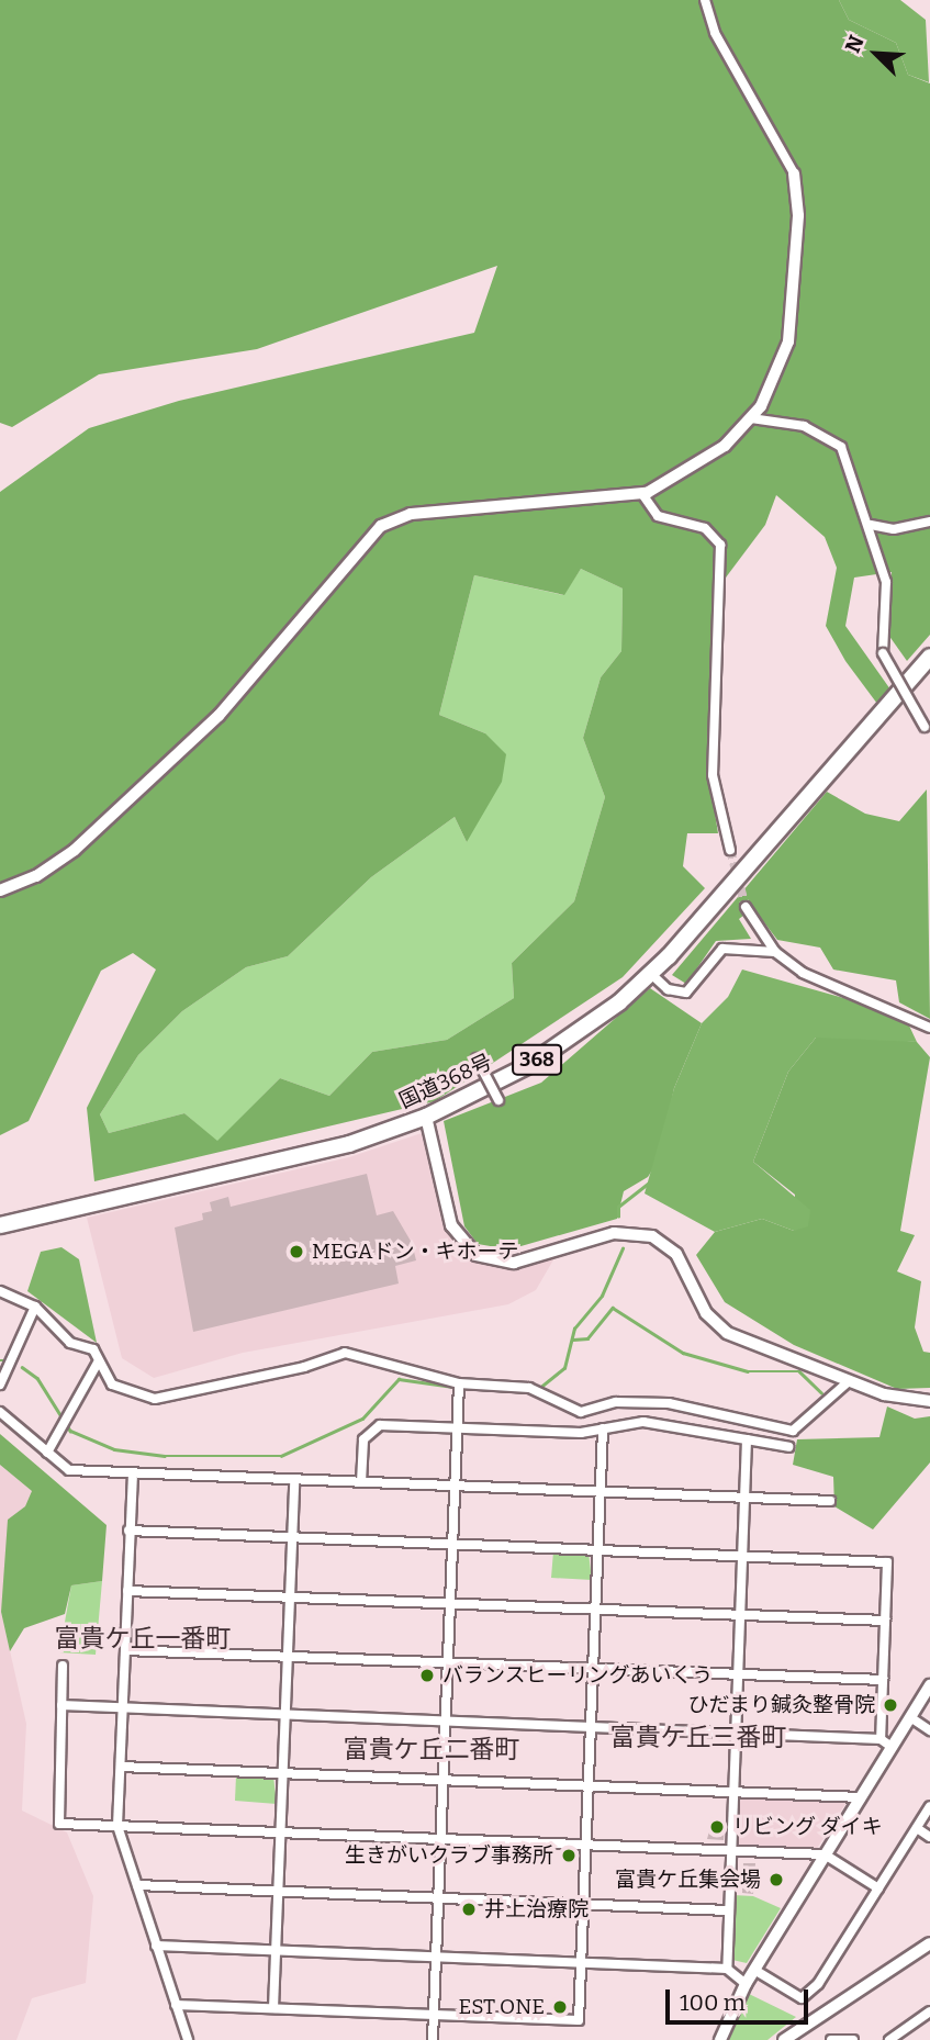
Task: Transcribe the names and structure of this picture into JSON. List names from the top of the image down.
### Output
{
  "streets": {
    "highway": ["368", "国道368号"]
  },
  "districts": ["富貴ケ丘一番町", "富貴ケ丘三番町", "富貴ケ丘二番町"],
  "places": [
    "MEGAドン・キホーテ",
    "バランスヒーリングあいくう",
    "ひだまり鍼灸整骨院",
    "リビング ダイキ",
    "生きがいクラブ事務所",
    "富貴ケ丘集会場",
    "井上治療院",
    "EST ONE"
  ],
  "scale_bar": "100 m",
  "north": "top left"
}
